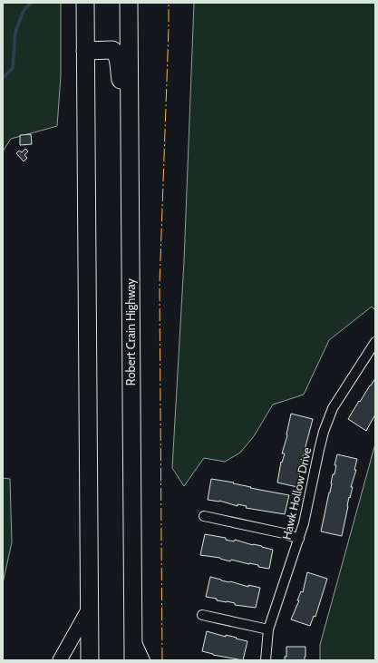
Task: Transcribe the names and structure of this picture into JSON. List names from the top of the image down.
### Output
{
  "streets": {
    "highway": ["Robert Crain Highway"],
    "street": ["Hawk Hollow Drive"]
  }
}
